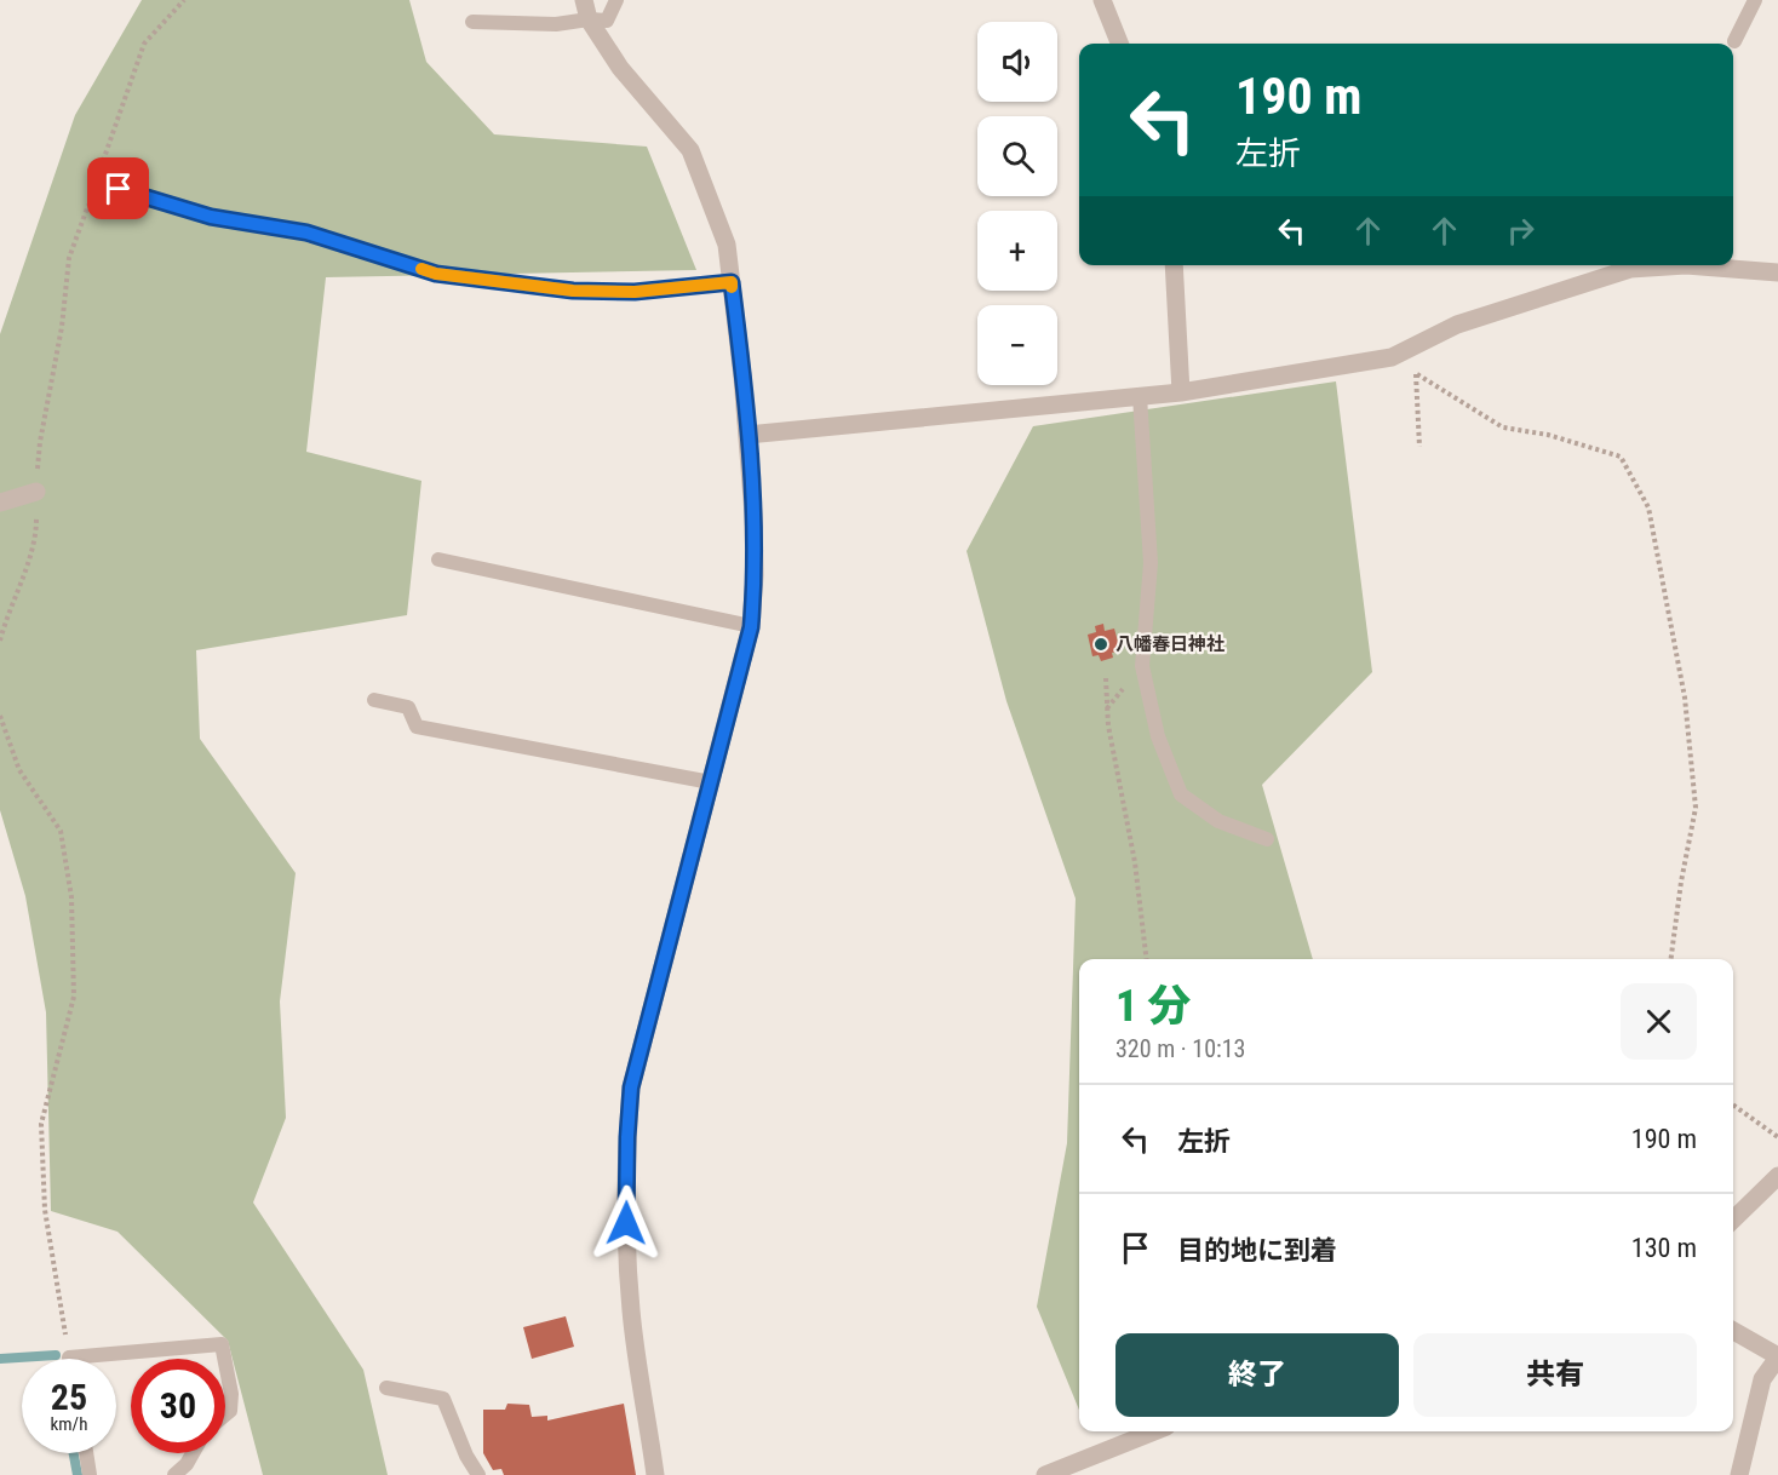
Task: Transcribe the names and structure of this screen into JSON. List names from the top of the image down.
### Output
{
  "places": ["八幡春日神社"],
  "page": {
    "map_buttons": ["+", "−"],
    "turn": ["190 m", "左折"],
    "heading": ["1 分", "320 m · 10:13"],
    "list": [
      {
        "name": "左折",
        "value": "190 m"
      },
      {
        "name": "目的地に到着",
        "value": "130 m"
      }
    ],
    "buttons": ["終了", "共有"],
    "speed": "25 km/h",
    "limit": "30"
  }
}
